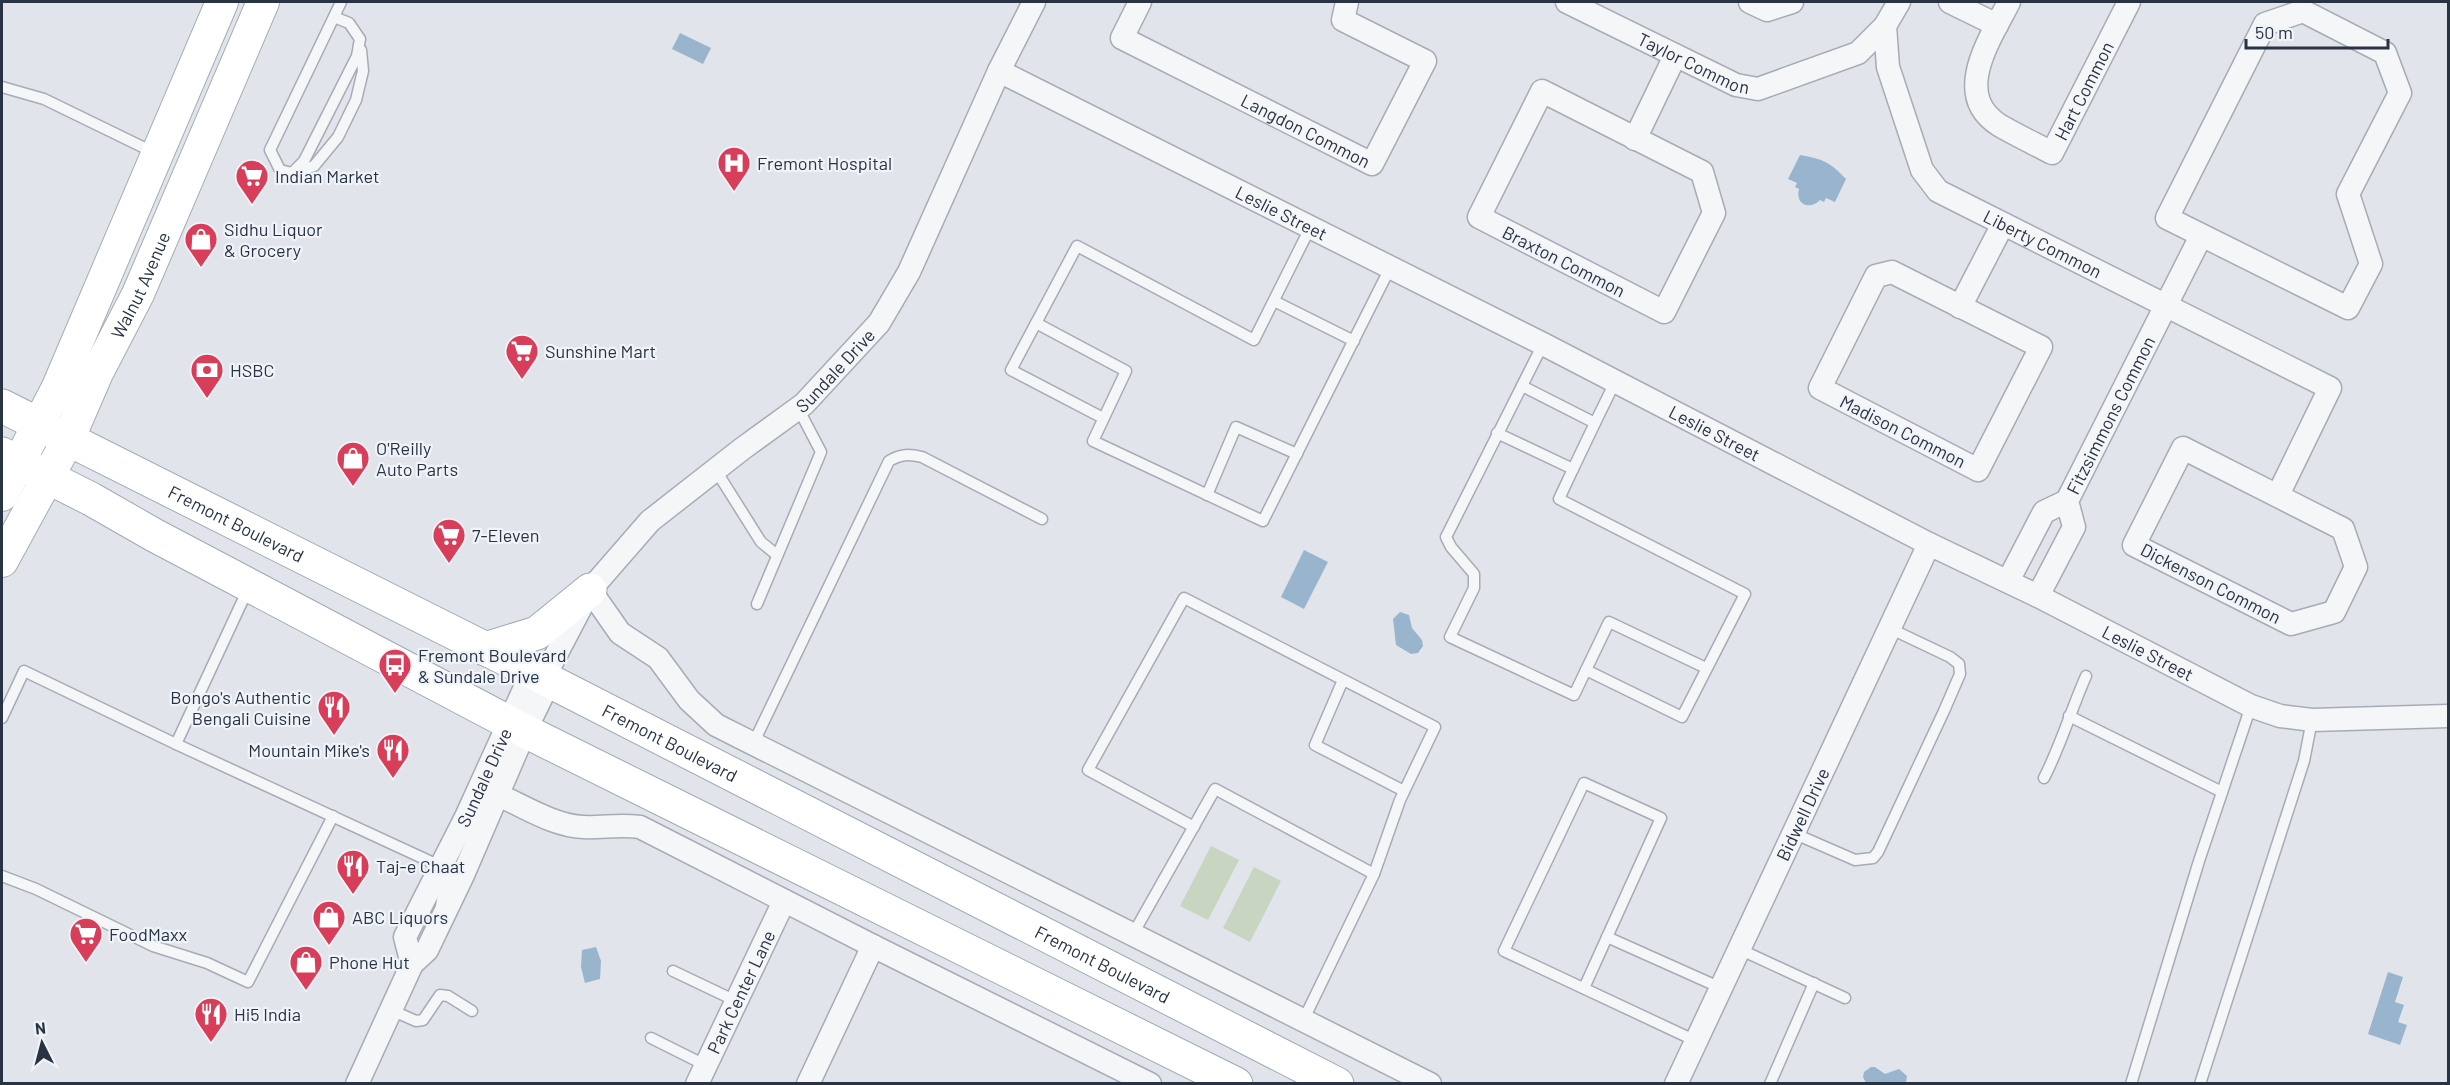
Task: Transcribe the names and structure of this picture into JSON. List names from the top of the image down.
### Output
{
  "streets": {
    "main road": ["Walnut Avenue", "Fremont Boulevard"],
    "street": [
      "Taylor Common",
      "Hart Common",
      "Langdon Common",
      "Leslie Street",
      "Liberty Common",
      "Braxton Common",
      "Sundale Drive",
      "Fitzsimmons Common",
      "Madison Common",
      "Dickenson Common",
      "Bidwell Drive",
      "Park Center Lane"
    ]
  },
  "crossings": [
    ["Taylor Common", "Liberty Common"],
    ["Leslie Street", "Sundale Drive"],
    ["Leslie Street", "Fitzsimmons Common"],
    ["Leslie Street", "Bidwell Drive"],
    ["Liberty Common", "Fitzsimmons Common"],
    ["Liberty Common", "Dickenson Common"],
    ["Walnut Avenue", "Fremont Boulevard"],
    ["Sundale Drive", "Fremont Boulevard"]
  ],
  "places": {
    "hospital": ["Fremont Hospital"],
    "supermarket": [
      "Indian Market",
      "Sunshine Mart",
      "7-Eleven",
      "FoodMaxx"
    ],
    "shop": [
      "Sidhu Liquor & Grocery",
      "O'Reilly Auto Parts",
      "ABC Liquors",
      "Phone Hut"
    ],
    "bank": ["HSBC"],
    "bus stop": ["Fremont Boulevard & Sundale Drive"],
    "restaurant": [
      "Bongo's Authentic Bengali Cuisine",
      "Mountain Mike's",
      "Taj-e Chaat",
      "Hi5 India"
    ]
  },
  "scale_bar": "50 m",
  "north": "top"
}
